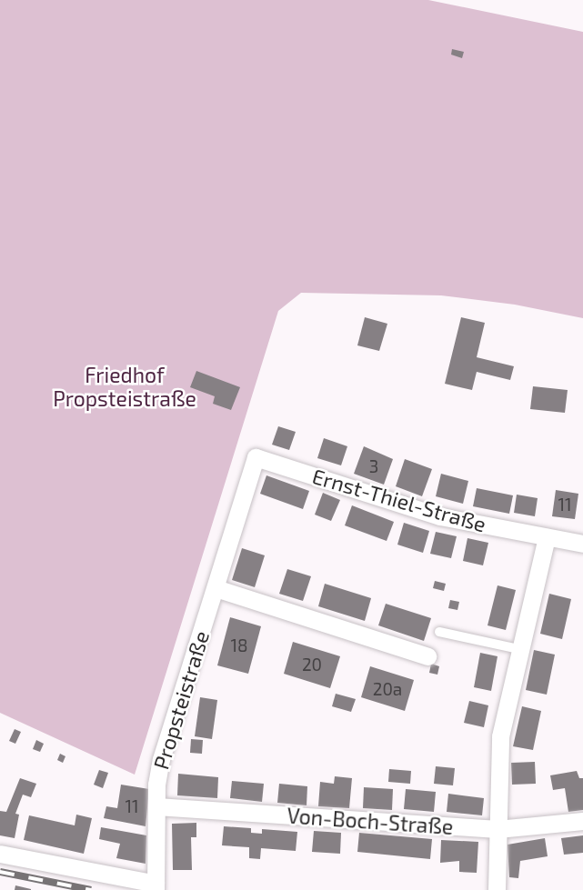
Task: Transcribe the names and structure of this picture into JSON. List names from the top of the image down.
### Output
{
  "streets": {
    "street": ["Ernst-Thiel-Straße", "Propsteistraße", "Von-Boch-Straße"]
  },
  "crossings": [
    ["Ernst-Thiel-Straße", "Propsteistraße"],
    ["Propsteistraße", "Von-Boch-Straße"]
  ],
  "parks": ["Friedhof Propsteistraße"],
  "house_numbers": [
    "3",
    "11",
    "18",
    "20",
    "20a",
    "11"
  ]
}
